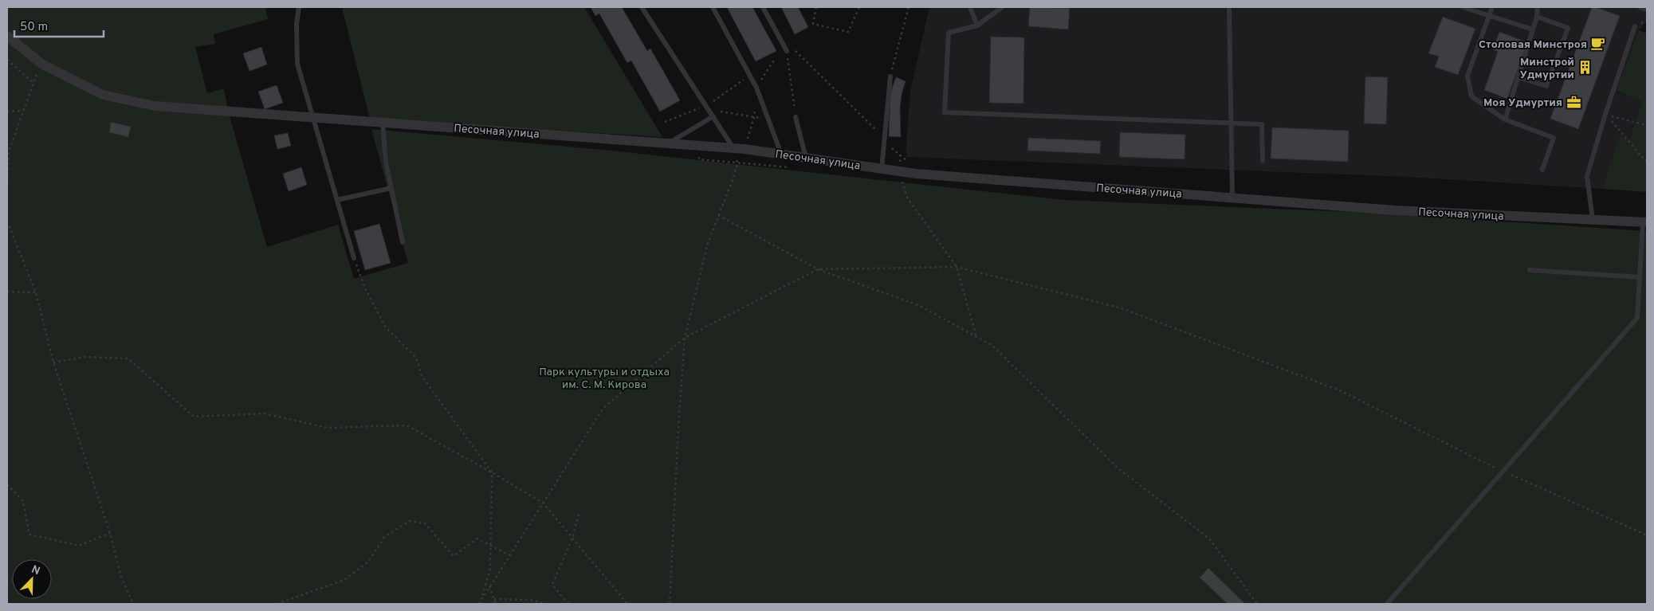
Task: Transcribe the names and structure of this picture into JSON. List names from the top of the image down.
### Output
{
  "streets": {
    "street": ["Песочная улица"]
  },
  "parks": ["Парк культуры и отдыха им. С. М. Кирова"],
  "places": {
    "cafe": ["Столовая Минстроя"],
    "building": ["Минстрой Удмуртии"],
    "office": ["Моя Удмуртия"]
  },
  "scale_bar": "50 m",
  "north": "top right"
}
